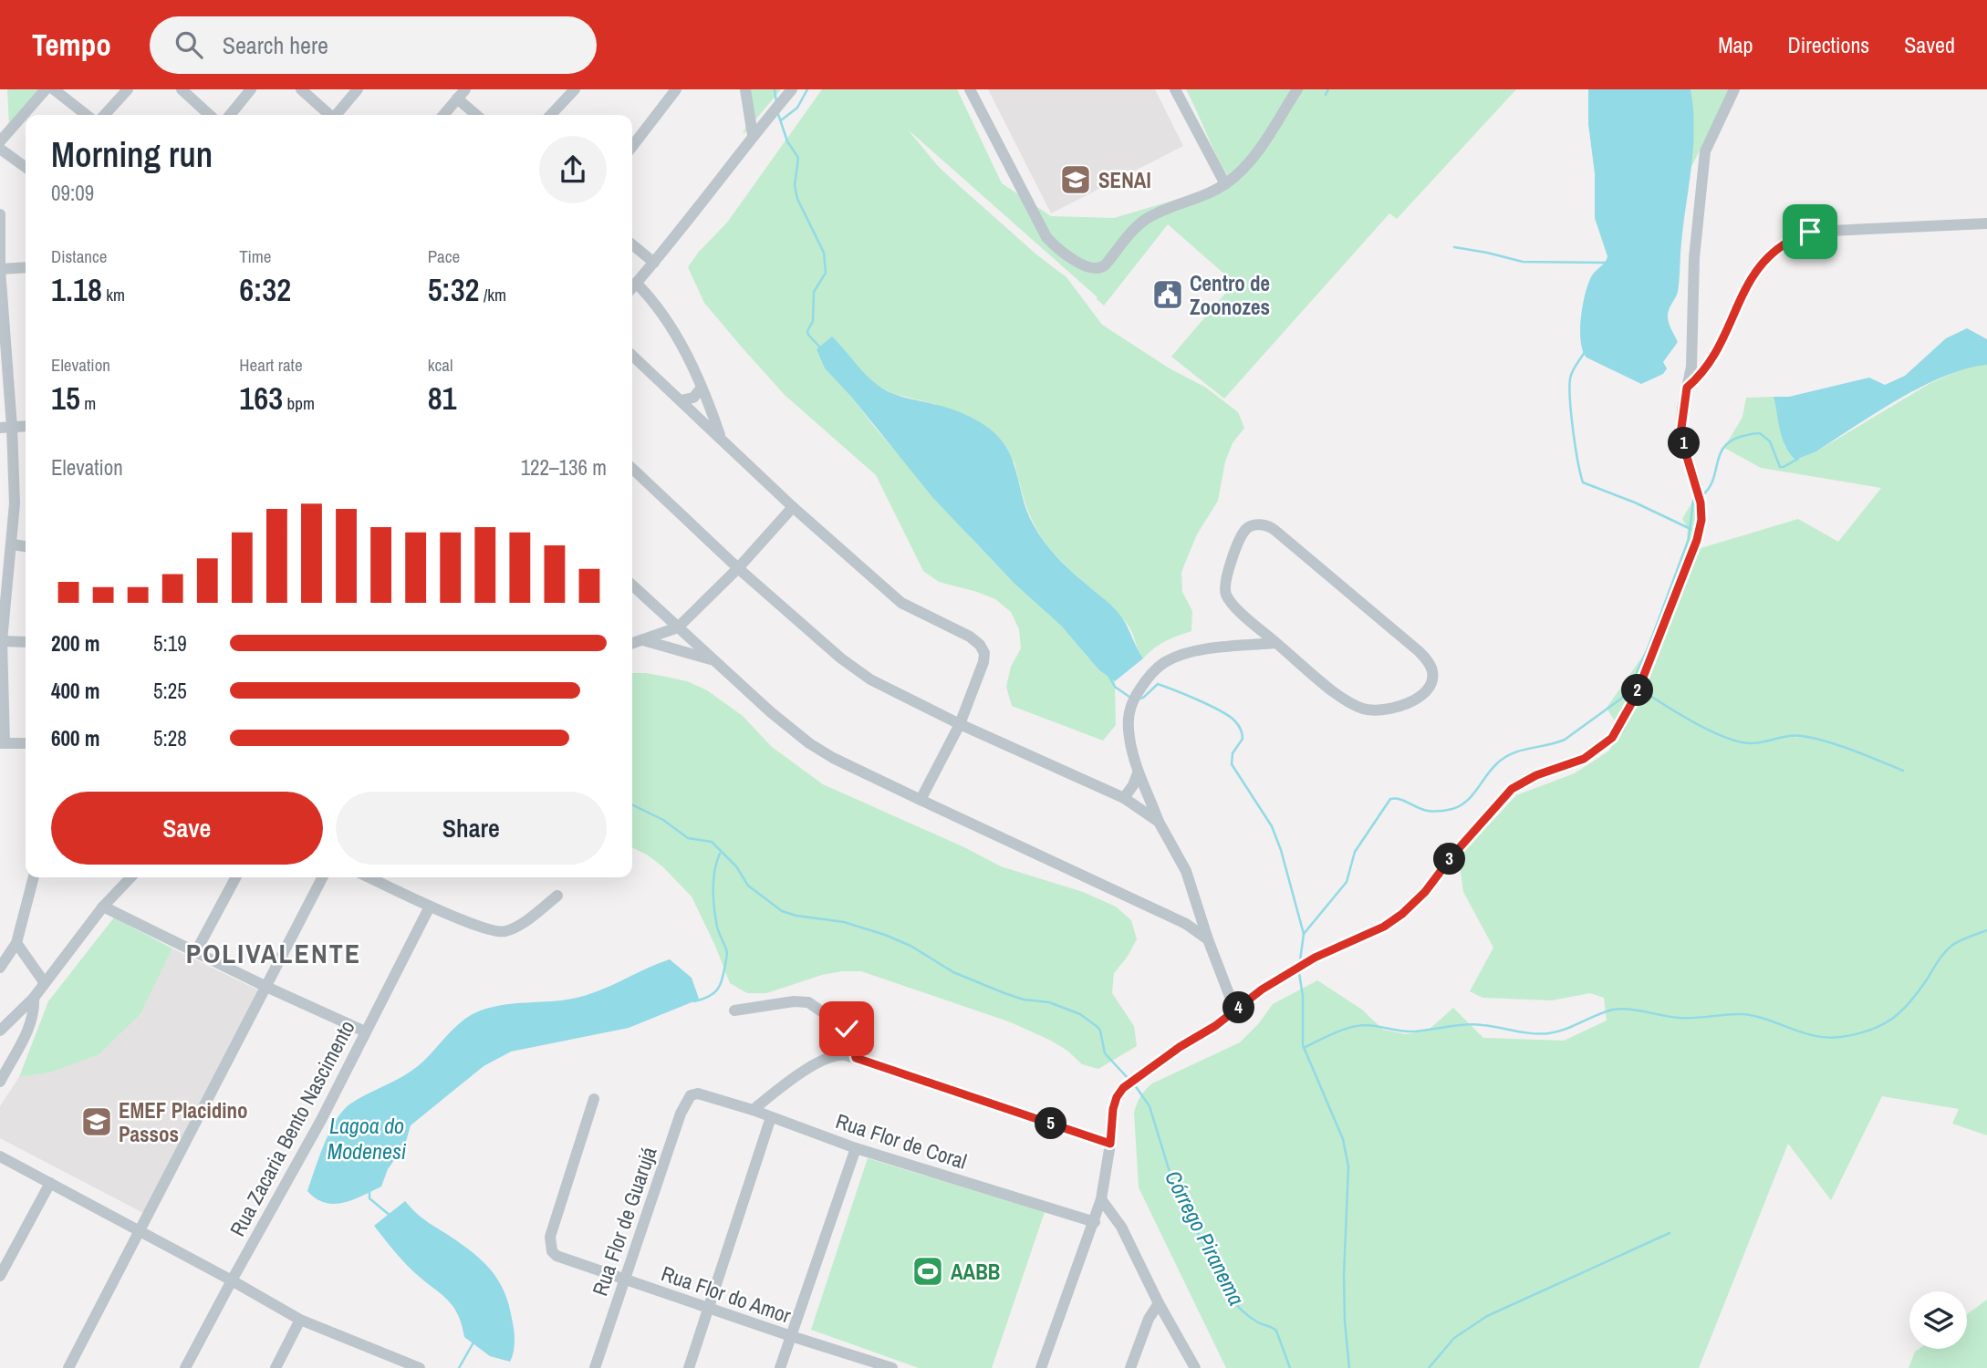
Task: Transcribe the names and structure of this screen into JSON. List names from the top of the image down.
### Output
{
  "streets": {
    "street": [
      "Rua Zacaria Bento Nascimento",
      "Rua Flor de Coral",
      "Rua Flor de Guarujá",
      "Rua Flor do Amor"
    ]
  },
  "crossings": [
    ["Rua Flor de Coral", "Rua Flor de Guarujá"],
    ["Rua Flor de Guarujá", "Rua Flor do Amor"]
  ],
  "districts": ["POLIVALENTE"],
  "water": ["Lagoa do Modenesi", "Córrego Piranema"],
  "places": {
    "school or university": ["SENAI", "EMEF Placidino Passos"],
    "public building": ["Centro de Zoonozes"],
    "sports": ["AABB"]
  },
  "page": {
    "header": "Tempo",
    "search": "Search here",
    "nav": ["Map", "Directions", "Saved"],
    "heading": ["Morning run", "09:09"],
    "stats": [
      ["Distance", "1.18 km"],
      ["Time", "6:32"],
      ["Pace", "5:32 /km"],
      ["Elevation", "15 m"],
      ["Heart rate", "163 bpm"],
      ["kcal", "81"]
    ],
    "pins": [
      "1",
      "2",
      "3",
      "4",
      "5"
    ],
    "chart": ["Elevation", "122–136 m"],
    "list": [
      {
        "name": "200 m",
        "note": "5:19"
      },
      {
        "name": "400 m",
        "note": "5:25"
      },
      {
        "name": "600 m",
        "note": "5:28"
      }
    ],
    "buttons": ["Save", "Share"]
  }
}
